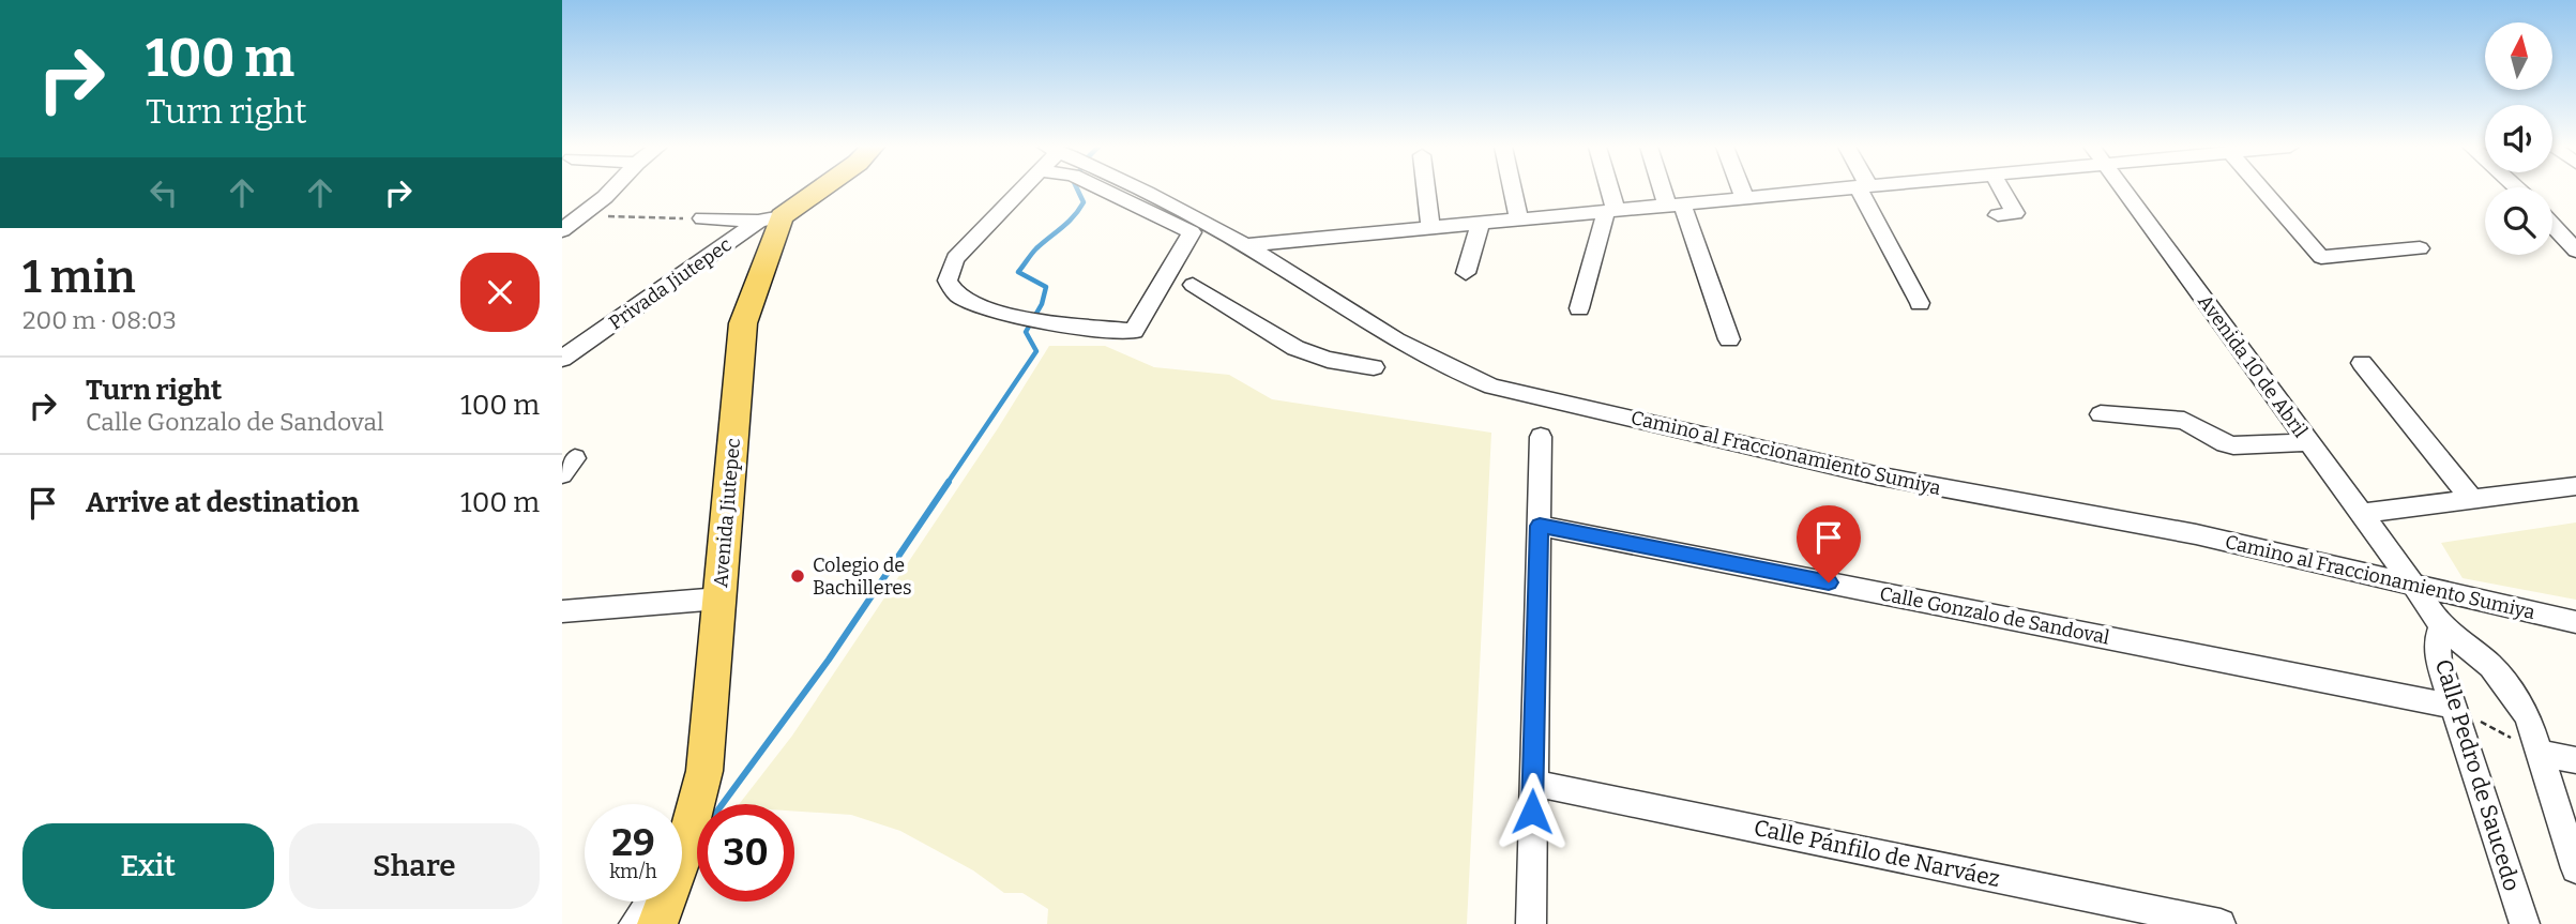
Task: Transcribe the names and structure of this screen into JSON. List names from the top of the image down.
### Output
{
  "streets": {
    "main road": ["Avenida Jiutepec"],
    "street": [
      "Privada Jiutepec",
      "Avenida 10 de Abril",
      "Camino al Fraccionamiento Sumiya",
      "Calle Gonzalo de Sandoval",
      "Calle Pedro de Saucedo",
      "Calle Pánfilo de Narváez"
    ]
  },
  "crossings": [
    ["Privada Jiutepec", "Avenida Jiutepec"],
    ["Avenida 10 de Abril", "Camino al Fraccionamiento Sumiya"],
    ["Avenida 10 de Abril", "Calle Pedro de Saucedo"],
    ["Camino al Fraccionamiento Sumiya", "Calle Pedro de Saucedo"],
    ["Calle Gonzalo de Sandoval", "Calle Pedro de Saucedo"]
  ],
  "places": ["Colegio de Bachilleres"],
  "north": "top",
  "page": {
    "turn": ["100 m", "Turn right"],
    "heading": ["1 min", "200 m · 08:03"],
    "list": [
      {
        "name": "Turn right",
        "note": "Calle Gonzalo de Sandoval",
        "value": "100 m"
      },
      {
        "name": "Arrive at destination",
        "value": "100 m"
      }
    ],
    "speed": "29 km/h",
    "limit": "30",
    "buttons": ["Exit", "Share"]
  }
}
